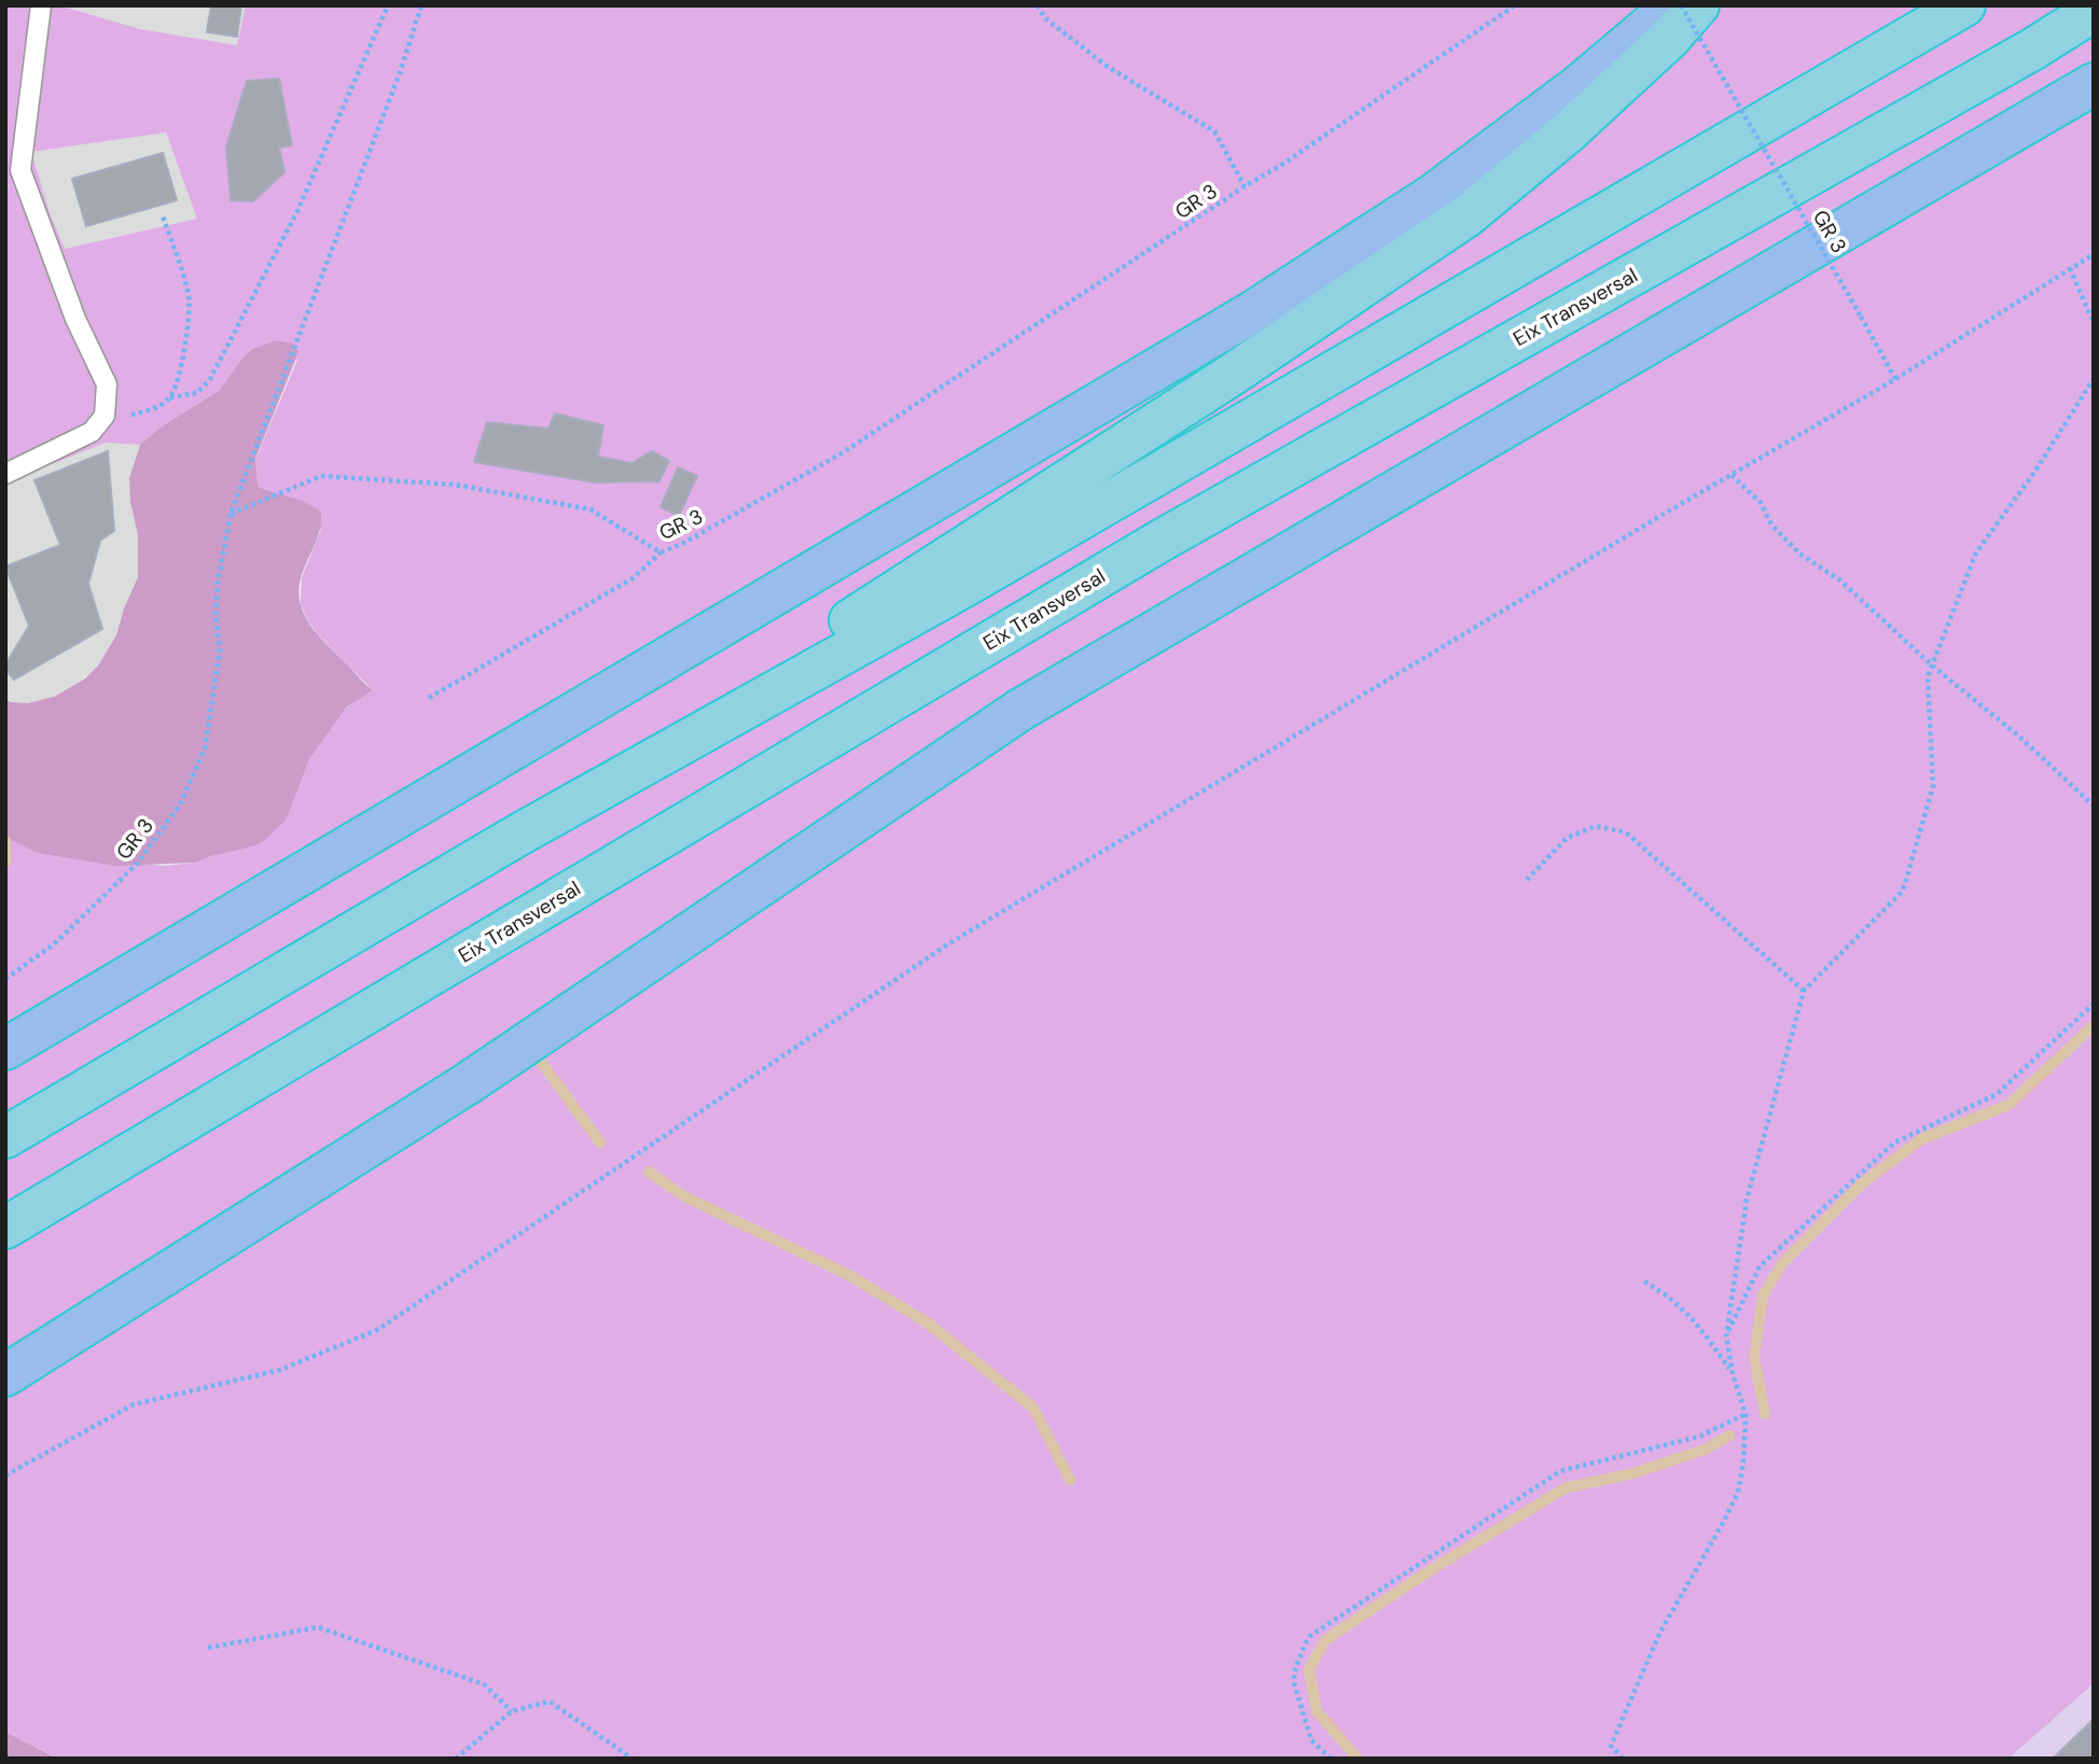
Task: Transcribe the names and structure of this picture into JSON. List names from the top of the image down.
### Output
{
  "streets": {
    "highway": ["Eix Transversal"],
    "path": ["GR 3"]
  }
}
